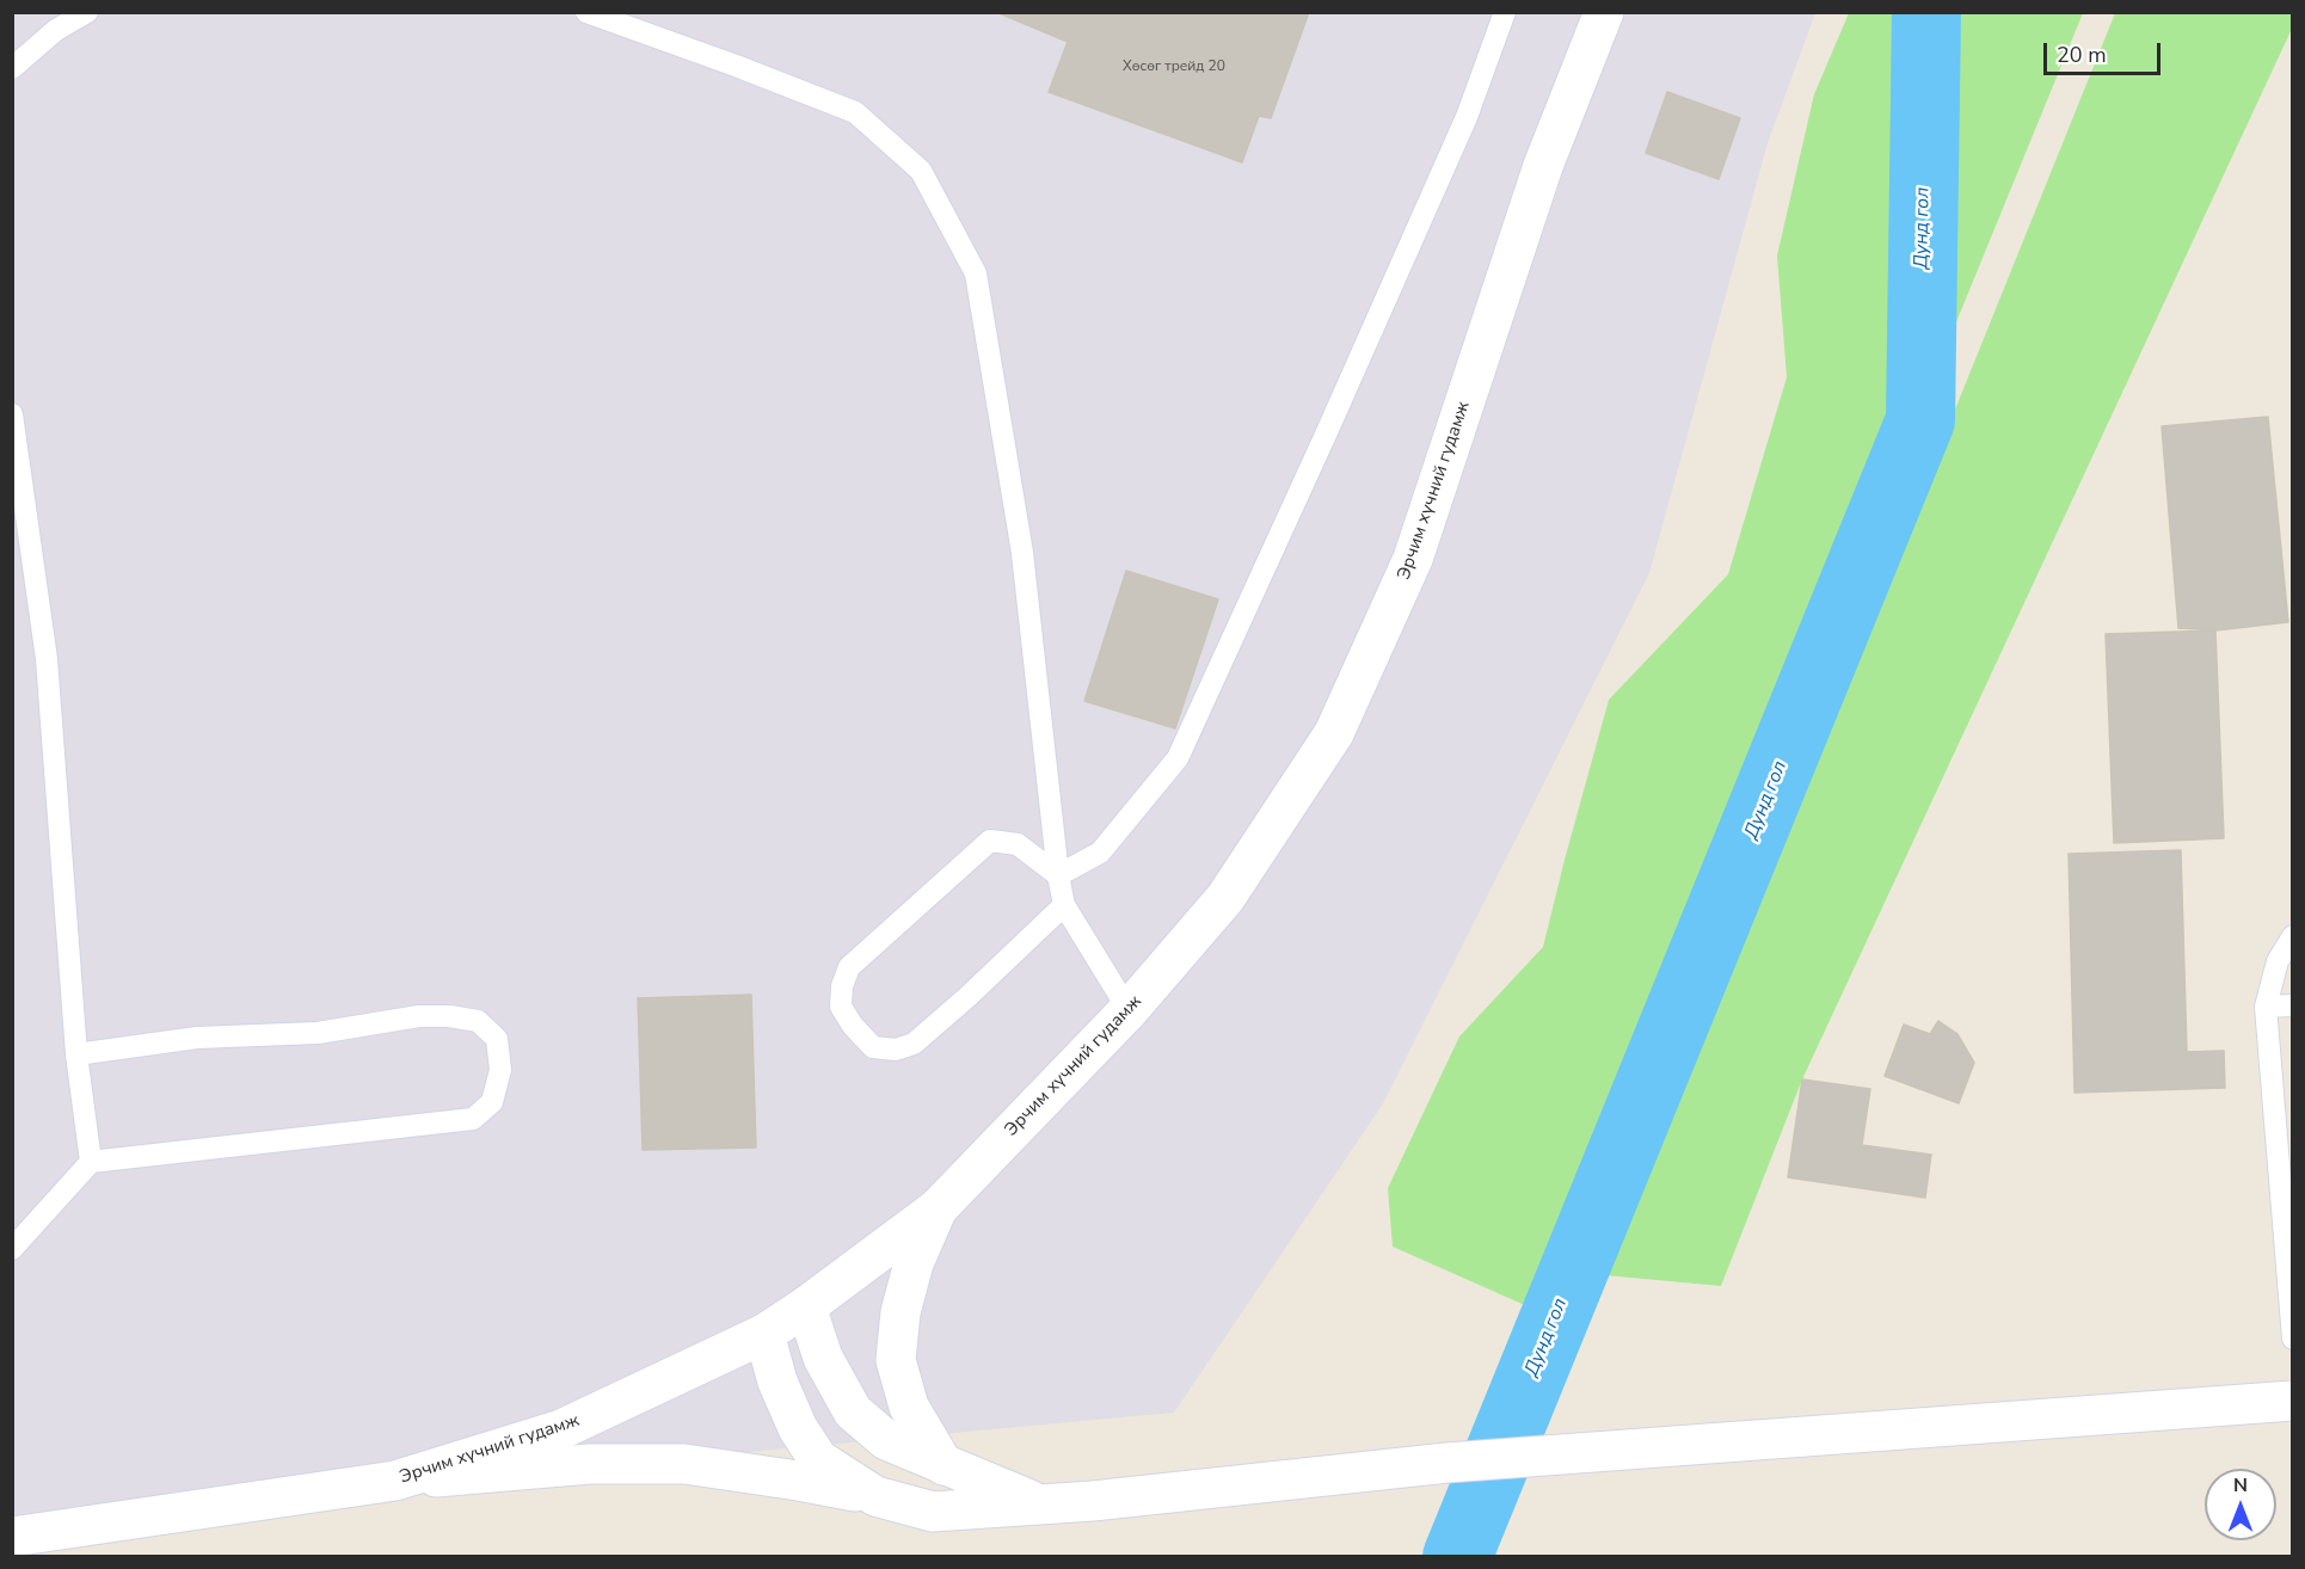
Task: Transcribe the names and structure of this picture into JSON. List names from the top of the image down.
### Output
{
  "streets": {
    "street": ["Эрчим хүчний гудамж"]
  },
  "water": ["Дунд гол"],
  "house_numbers": ["Хөсөг трейд 20"],
  "scale_bar": "20 m",
  "north": "top"
}
